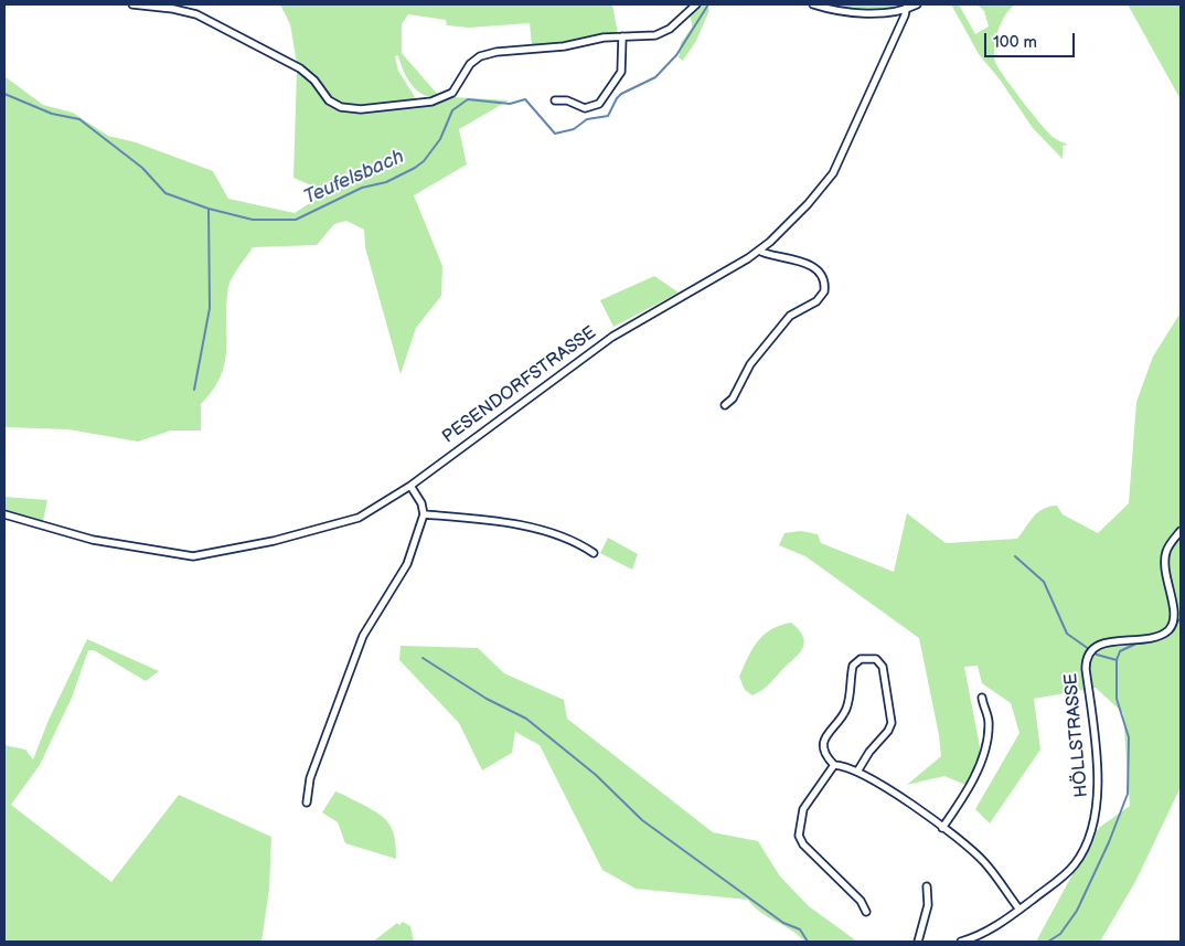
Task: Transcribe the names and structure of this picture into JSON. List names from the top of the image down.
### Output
{
  "streets": {
    "street": ["PESENDORFSTRASSE", "HÖLLSTRASSE"]
  },
  "water": ["Teufelsbach"],
  "scale_bar": "100 m"
}
